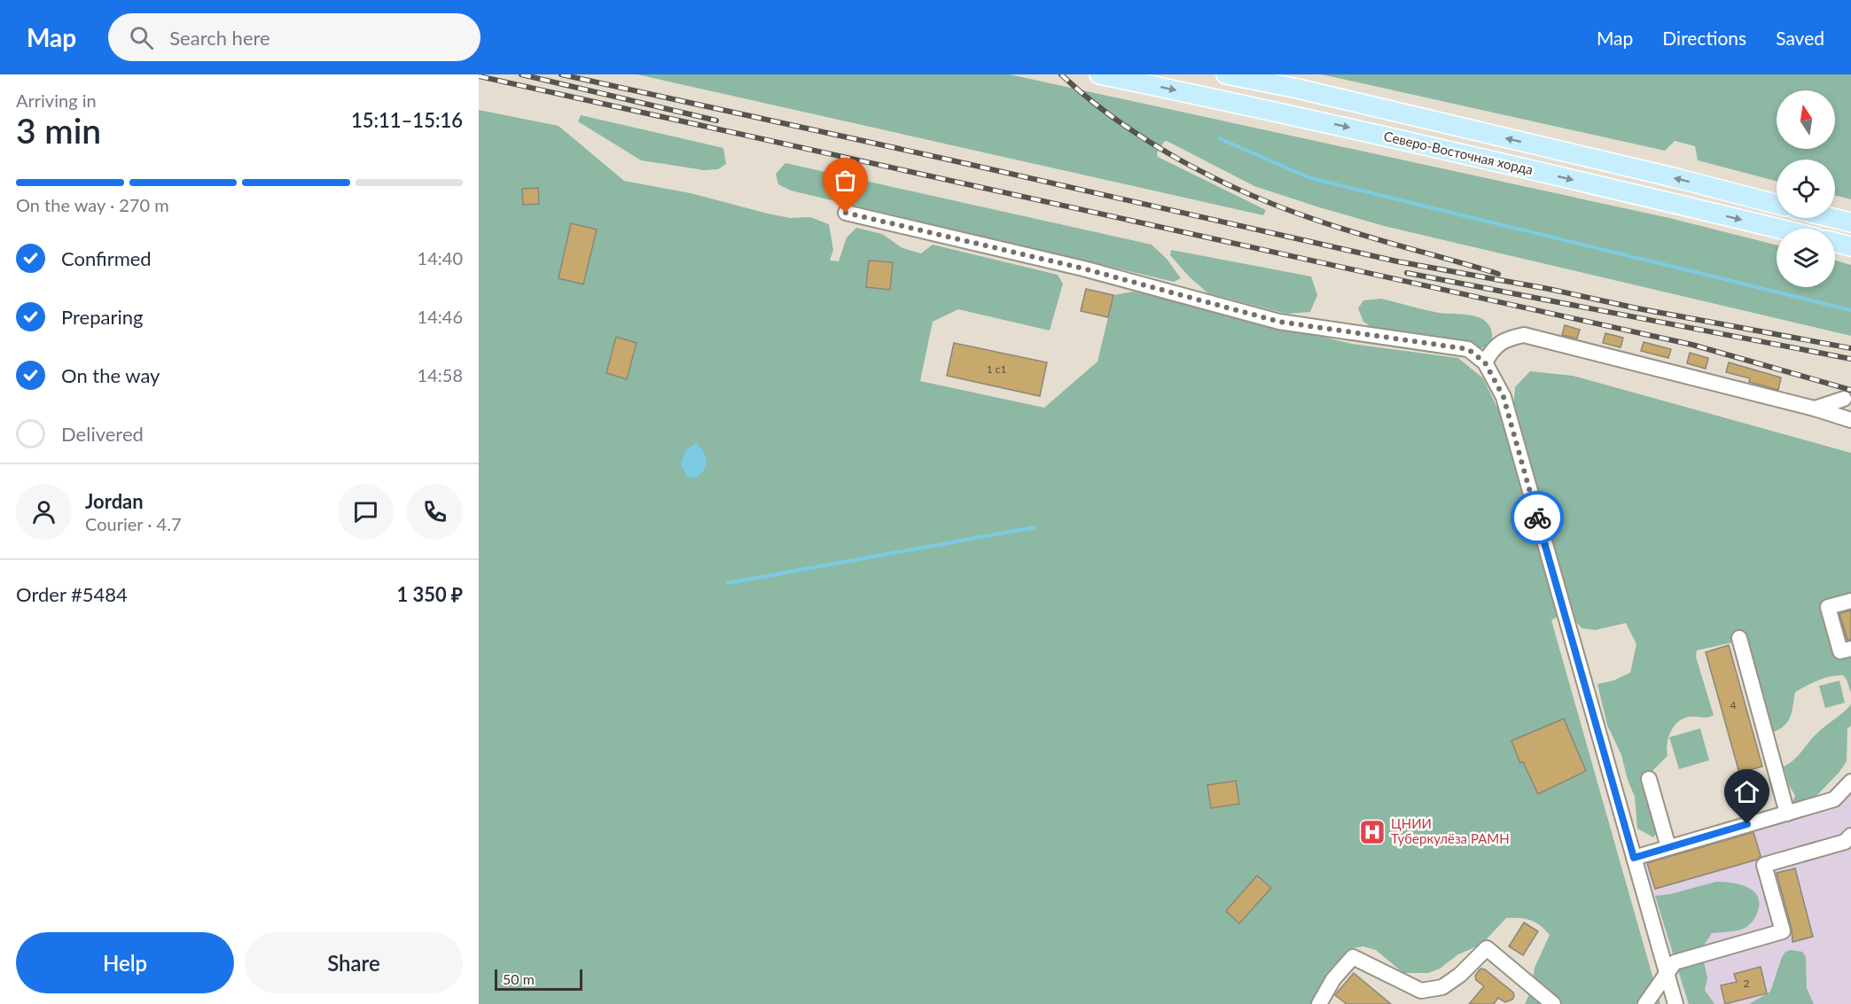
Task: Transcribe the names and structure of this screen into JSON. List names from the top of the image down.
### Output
{
  "streets": {
    "main road": ["Северо-Восточная хорда"]
  },
  "places": {
    "hospital": ["ЦНИИ Туберкулёза РАМН"]
  },
  "house_numbers": ["1 с1", "4", "2"],
  "scale_bar": "50 m",
  "north": "top",
  "page": {
    "header": "Map",
    "search": "Search here",
    "nav": ["Map", "Directions", "Saved"],
    "heading": ["3 min", "Arriving in", "15:11–15:16"],
    "panel": [
      "Jordan",
      "Courier · 4.7",
      "Order #5484",
      "1 350 ₽"
    ],
    "bar": "On the way · 270 m",
    "list": [
      ["Confirmed", "14:40"],
      ["Preparing", "14:46"],
      ["On the way", "14:58"],
      "Delivered"
    ],
    "buttons": ["Help", "Share"],
    "scale": "50 m"
  }
}
